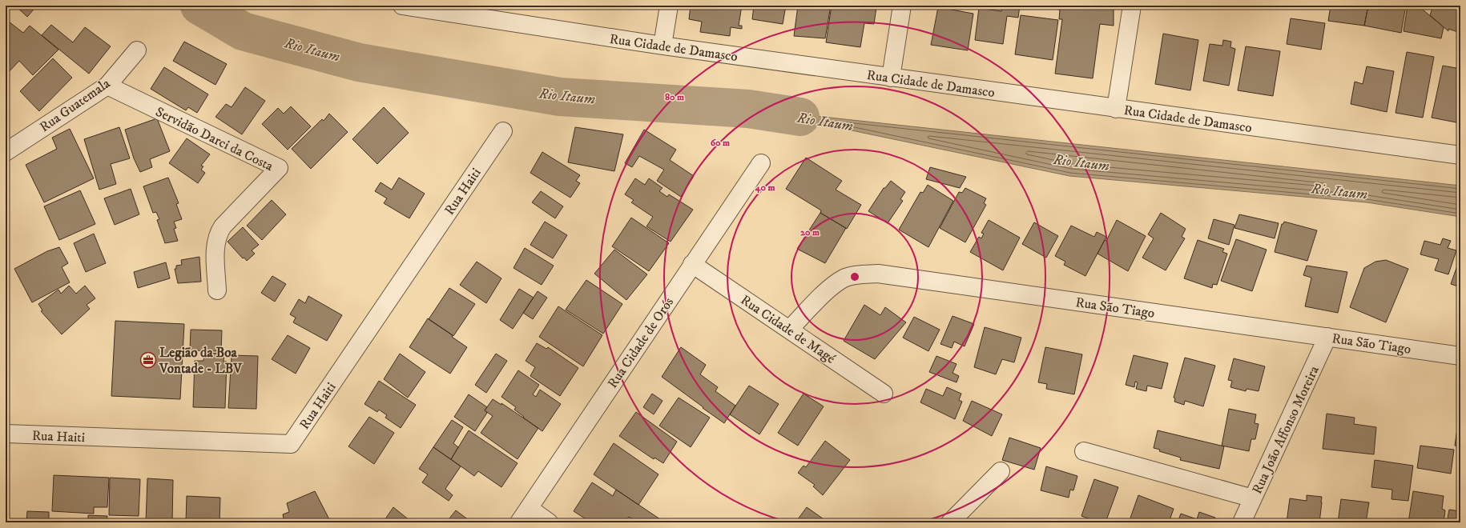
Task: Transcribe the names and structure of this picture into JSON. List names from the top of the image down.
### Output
{
  "streets": {
    "street": [
      "Rua Cidade de Damasco",
      "Rua Guatemala",
      "Servidão Darci da Costa",
      "Rua Haiti",
      "Rua São Tiago",
      "Rua Cidade de Magé",
      "Rua Cidade de Orós",
      "Rua João Affonso Moreira"
    ]
  },
  "crossings": [
    ["Rua Guatemala", "Servidão Darci da Costa"],
    ["Rua São Tiago", "Rua Cidade de Magé"],
    ["Rua São Tiago", "Rua João Affonso Moreira"],
    ["Rua Cidade de Magé", "Rua Cidade de Orós"]
  ],
  "water": ["Rio Itaum"],
  "places": {
    "office": ["Legião da Boa Vontade - LBV"]
  },
  "rings": [
    "80 m",
    "60 m",
    "40 m",
    "20 m"
  ]
}
